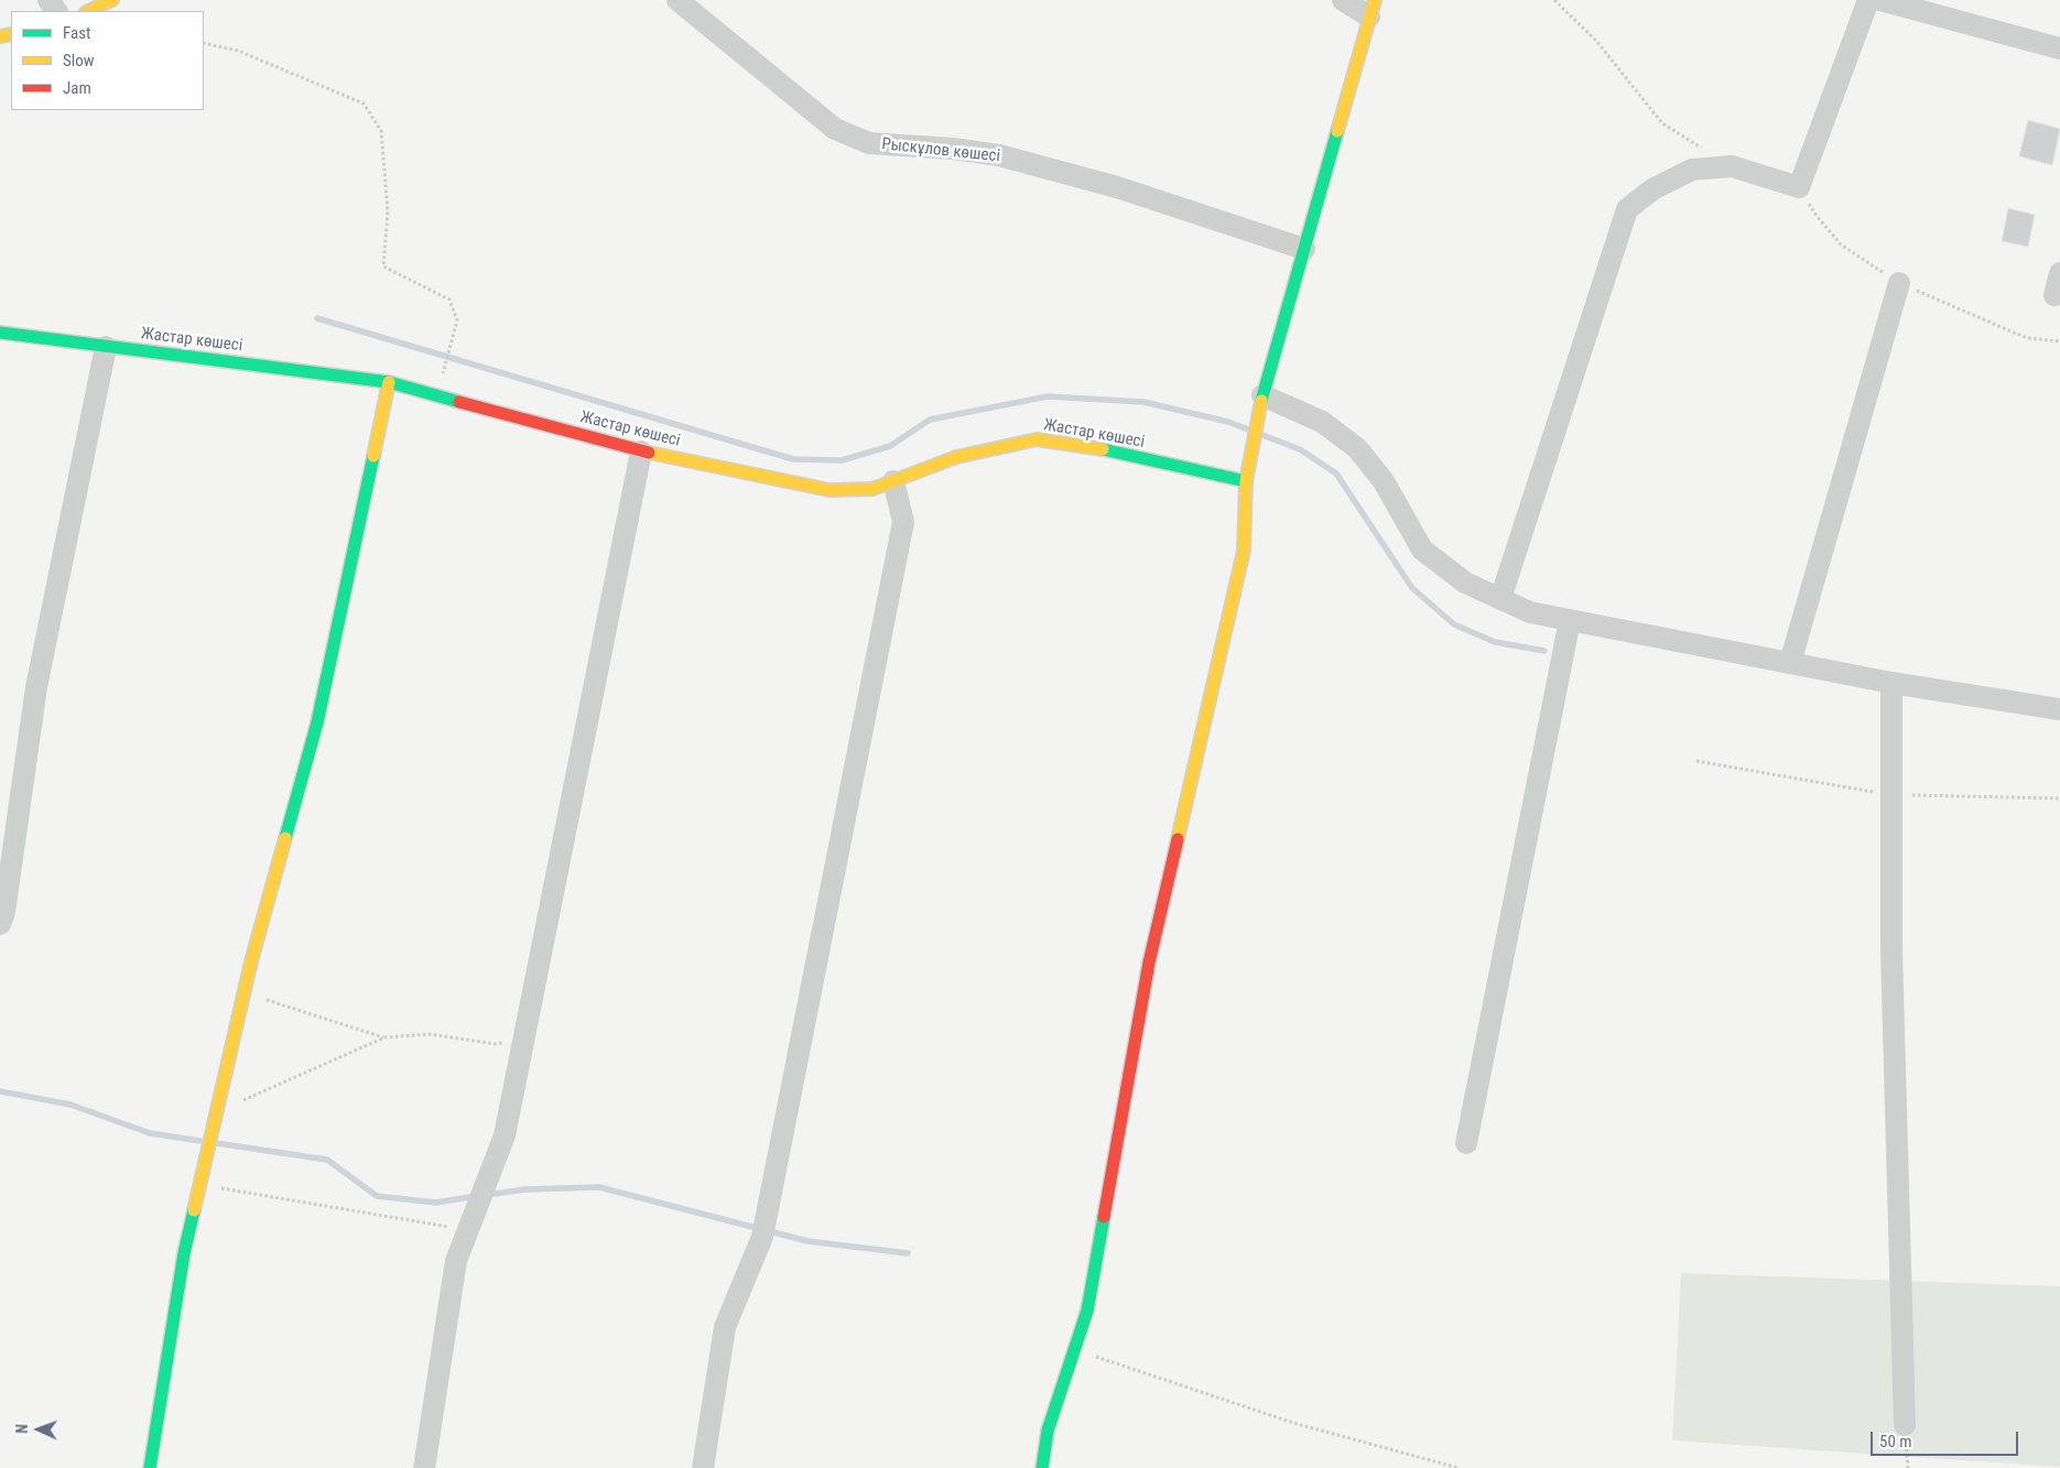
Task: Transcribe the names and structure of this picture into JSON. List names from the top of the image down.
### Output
{
  "streets": {
    "street": ["Рыскұлов көшесі", "Жастар көшесі"]
  },
  "legend": ["Fast", "Slow", "Jam"],
  "scale_bar": "50 m",
  "north": "left"
}
